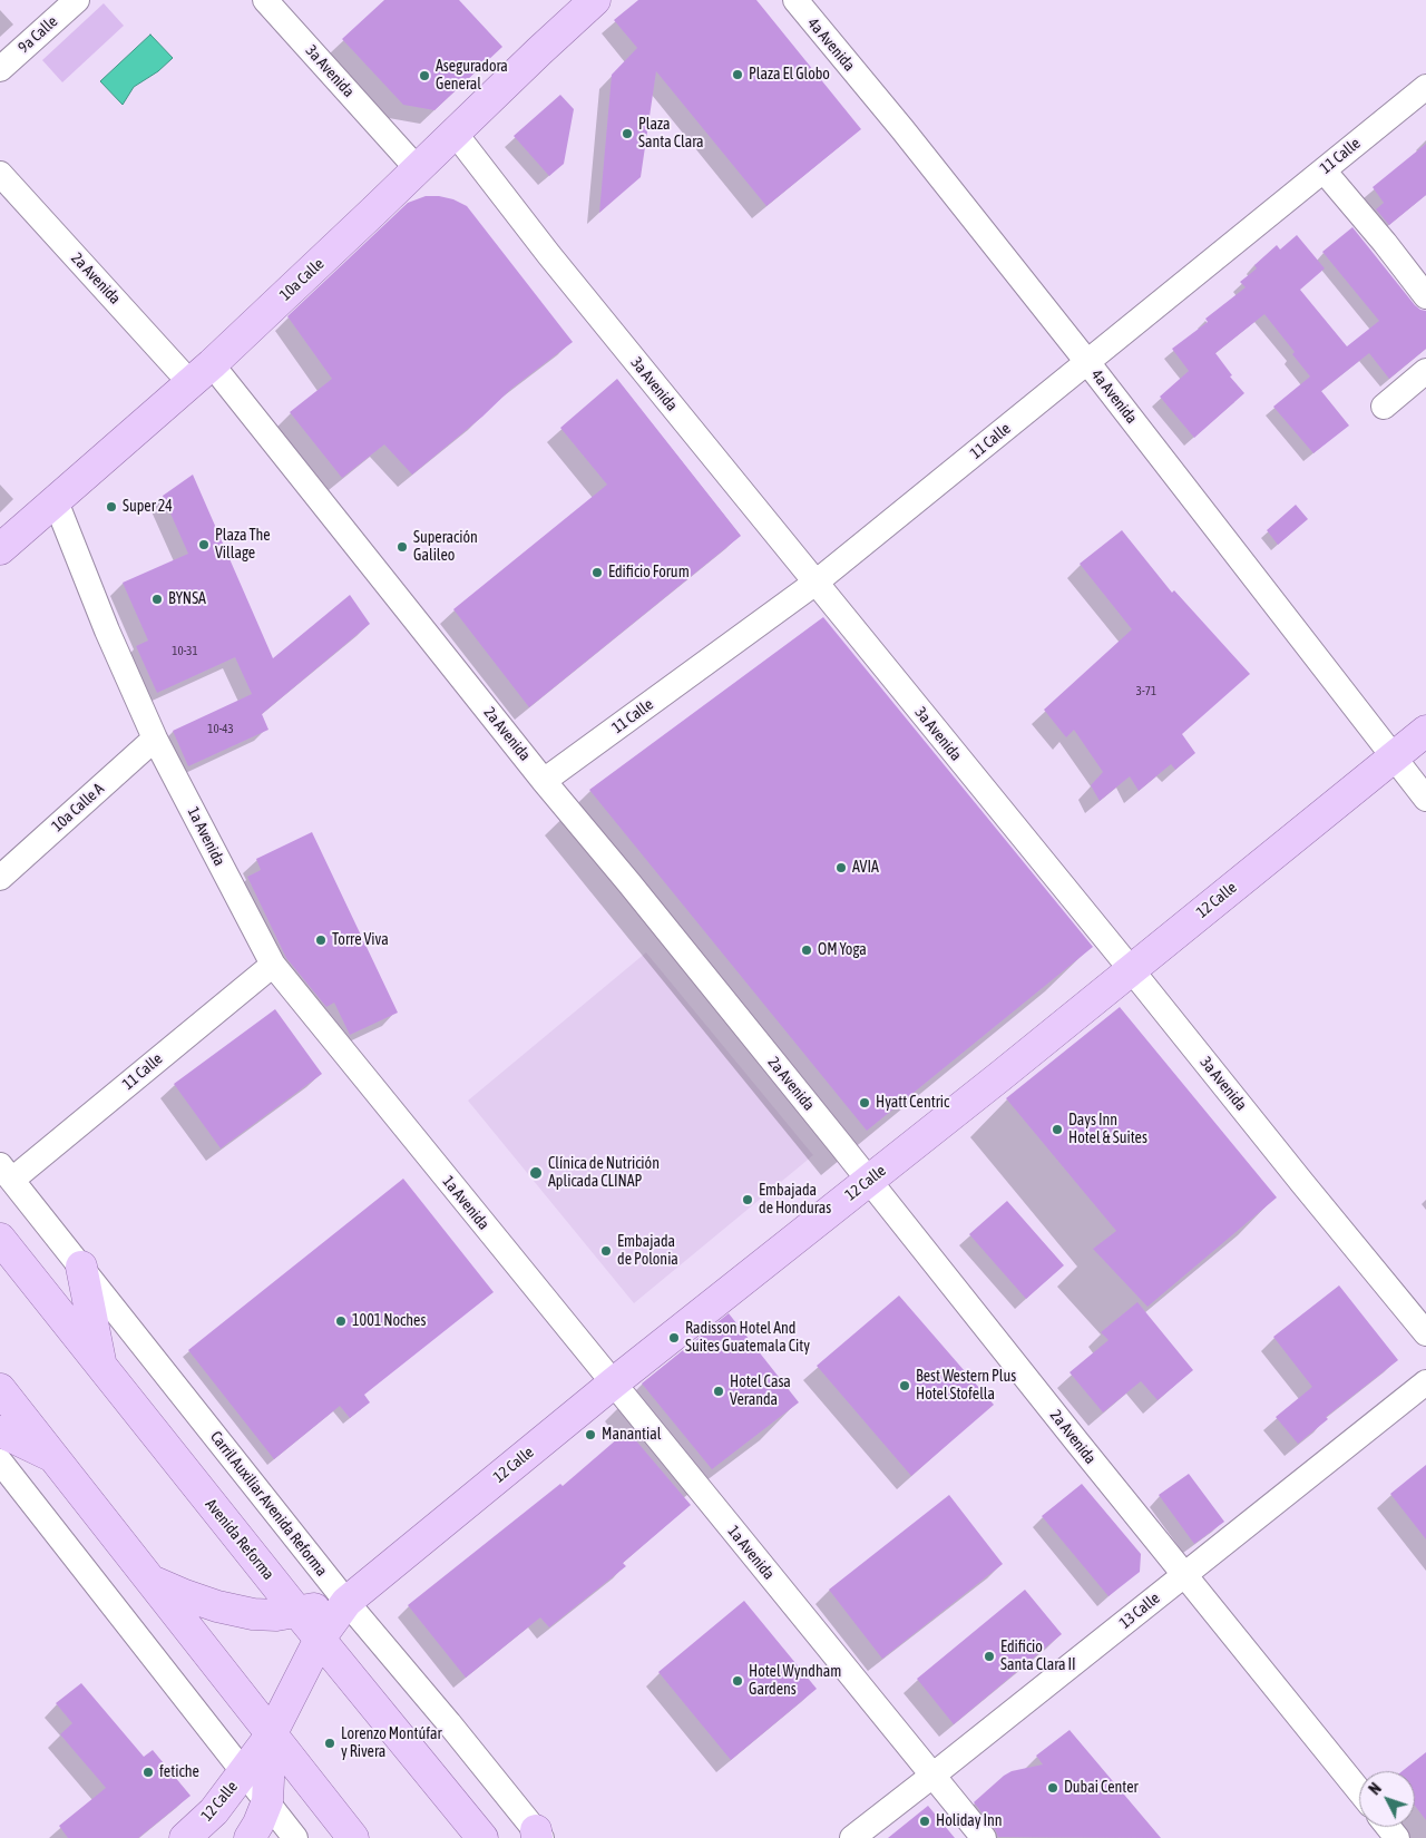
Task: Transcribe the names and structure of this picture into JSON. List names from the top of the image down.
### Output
{
  "streets": {
    "main road": ["10a Calle", "12 Calle", "Avenida Reforma"],
    "street": [
      "9a Calle",
      "4a Avenida",
      "3a Avenida",
      "11 Calle",
      "2a Avenida",
      "10a Calle A",
      "1a Avenida",
      "Carril Auxiliar Avenida Reforma",
      "13 Calle"
    ]
  },
  "crossings": [
    ["4a Avenida", "11 Calle"],
    ["4a Avenida", "12 Calle"],
    ["3a Avenida", "11 Calle"],
    ["3a Avenida", "10a Calle"],
    ["3a Avenida", "12 Calle"],
    ["11 Calle", "2a Avenida"],
    ["11 Calle", "1a Avenida"],
    ["11 Calle", "Carril Auxiliar Avenida Reforma"],
    ["2a Avenida", "10a Calle"],
    ["2a Avenida", "12 Calle"],
    ["2a Avenida", "13 Calle"],
    ["10a Calle", "1a Avenida"],
    ["10a Calle A", "1a Avenida"],
    ["1a Avenida", "12 Calle"],
    ["1a Avenida", "13 Calle"],
    ["12 Calle", "Carril Auxiliar Avenida Reforma"],
    ["12 Calle", "Avenida Reforma"]
  ],
  "places": [
    "Plaza El Globo",
    "Aseguradora General",
    "Plaza Santa Clara",
    "Super 24",
    "Plaza The Village",
    "Superación Galileo",
    "Edificio Forum",
    "BYNSA",
    "AVIA",
    "Torre Viva",
    "OM Yoga",
    "Hyatt Centric",
    "Days Inn Hotel & Suites",
    "Clínica de Nutrición Aplicada CLINAP",
    "Embajada de Honduras",
    "Embajada de Polonia",
    "1001 Noches",
    "Radisson Hotel And Suites Guatemala City",
    "Best Western Plus Hotel Stofella",
    "Hotel Casa Veranda",
    "Manantial",
    "Edificio Santa Clara II",
    "Hotel Wyndham Gardens",
    "Lorenzo Montúfar y Rivera",
    "fetiche",
    "Dubai Center",
    "Holiday Inn"
  ],
  "house_numbers": ["10-31", "3-71", "10-43"],
  "north": "top left"
}
